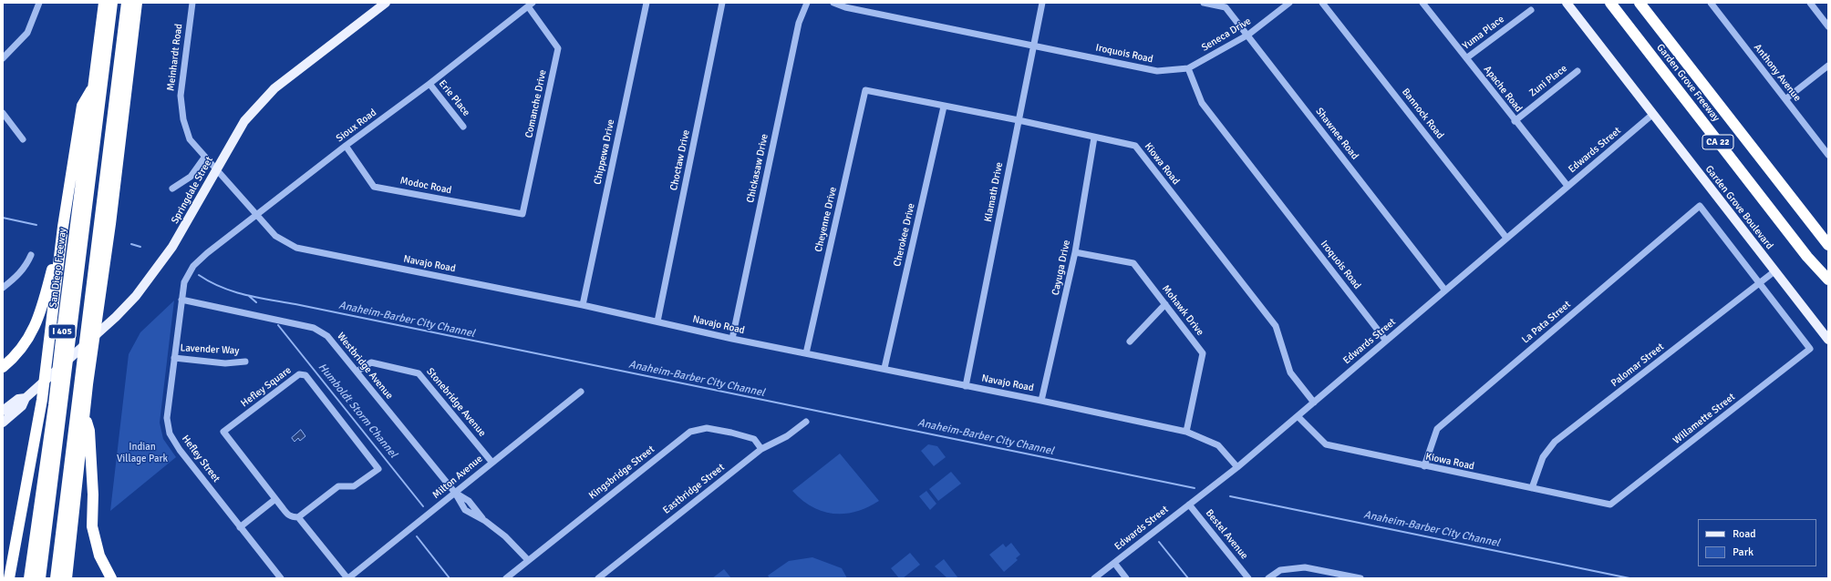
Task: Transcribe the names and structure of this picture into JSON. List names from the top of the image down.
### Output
{
  "streets": {
    "highway": [
      "Garden Grove Freeway",
      "CA 22",
      "San Diego Freeway",
      "I 405"
    ],
    "main road": ["Springdale Street", "Garden Grove Boulevard"],
    "street": [
      "Yuma Place",
      "Seneca Drive",
      "Iroquois Road",
      "Meinhardt Road",
      "Anthony Avenue",
      "Zuni Place",
      "Apache Road",
      "Erie Place",
      "Comanche Drive",
      "Bannock Road",
      "Sioux Road",
      "Shawnee Road",
      "Edwards Street",
      "Chippewa Drive",
      "Choctaw Drive",
      "Kiowa Road",
      "Chickasaw Drive",
      "Modoc Road",
      "Klamath Drive",
      "Cheyenne Drive",
      "Cherokee Drive",
      "Navajo Road",
      "Cayuga Drive",
      "Mohawk Drive",
      "La Pata Street",
      "Lavender Way",
      "Palomar Street",
      "Westbridge Avenue",
      "Hefley Square",
      "Stonebridge Avenue",
      "Willamette Street",
      "Hefley Street",
      "Kingsbridge Street",
      "Milton Avenue",
      "Eastbridge Street",
      "Bestel Avenue"
    ]
  },
  "crossings": [
    ["Yuma Place", "Apache Road"],
    ["Seneca Drive", "Iroquois Road"],
    ["Seneca Drive", "Shawnee Road"],
    ["Iroquois Road", "Edwards Street"],
    ["Iroquois Road", "Klamath Drive"],
    ["Meinhardt Road", "Springdale Street"],
    ["Meinhardt Road", "Navajo Road"],
    ["Zuni Place", "Apache Road"],
    ["Apache Road", "Edwards Street"],
    ["Erie Place", "Sioux Road"],
    ["Comanche Drive", "Sioux Road"],
    ["Comanche Drive", "Modoc Road"],
    ["Bannock Road", "Edwards Street"],
    ["Sioux Road", "Modoc Road"],
    ["Sioux Road", "Navajo Road"],
    ["Sioux Road", "Hefley Street"],
    ["Shawnee Road", "Edwards Street"],
    ["Edwards Street", "Kiowa Road"],
    ["Edwards Street", "Garden Grove Boulevard"],
    ["Edwards Street", "Navajo Road"],
    ["Edwards Street", "Bestel Avenue"],
    ["Chippewa Drive", "Navajo Road"],
    ["Choctaw Drive", "Navajo Road"],
    ["Kiowa Road", "Klamath Drive"],
    ["Kiowa Road", "Cheyenne Drive"],
    ["Kiowa Road", "Cherokee Drive"],
    ["Kiowa Road", "Cayuga Drive"],
    ["Kiowa Road", "La Pata Street"],
    ["Kiowa Road", "Palomar Street"],
    ["Kiowa Road", "Willamette Street"],
    ["Chickasaw Drive", "Navajo Road"],
    ["Springdale Street", "Navajo Road"],
    ["Klamath Drive", "Navajo Road"],
    ["Garden Grove Boulevard", "Palomar Street"],
    ["Cheyenne Drive", "Navajo Road"],
    ["Cherokee Drive", "Navajo Road"],
    ["Navajo Road", "Cayuga Drive"],
    ["Navajo Road", "Mohawk Drive"],
    ["Cayuga Drive", "Mohawk Drive"],
    ["La Pata Street", "Palomar Street"],
    ["La Pata Street", "Willamette Street"],
    ["Lavender Way", "Hefley Street"],
    ["Palomar Street", "Willamette Street"],
    ["Westbridge Avenue", "Stonebridge Avenue"],
    ["Westbridge Avenue", "Hefley Street"],
    ["Westbridge Avenue", "Kingsbridge Street"],
    ["Westbridge Avenue", "Milton Avenue"],
    ["Hefley Square", "Milton Avenue"],
    ["Stonebridge Avenue", "Milton Avenue"],
    ["Kingsbridge Street", "Eastbridge Street"]
  ],
  "water": ["Anaheim-Barber City Channel", "Humboldt Storm Channel"],
  "parks": ["Indian Village Park"],
  "legend": ["Road", "Park"]
}
